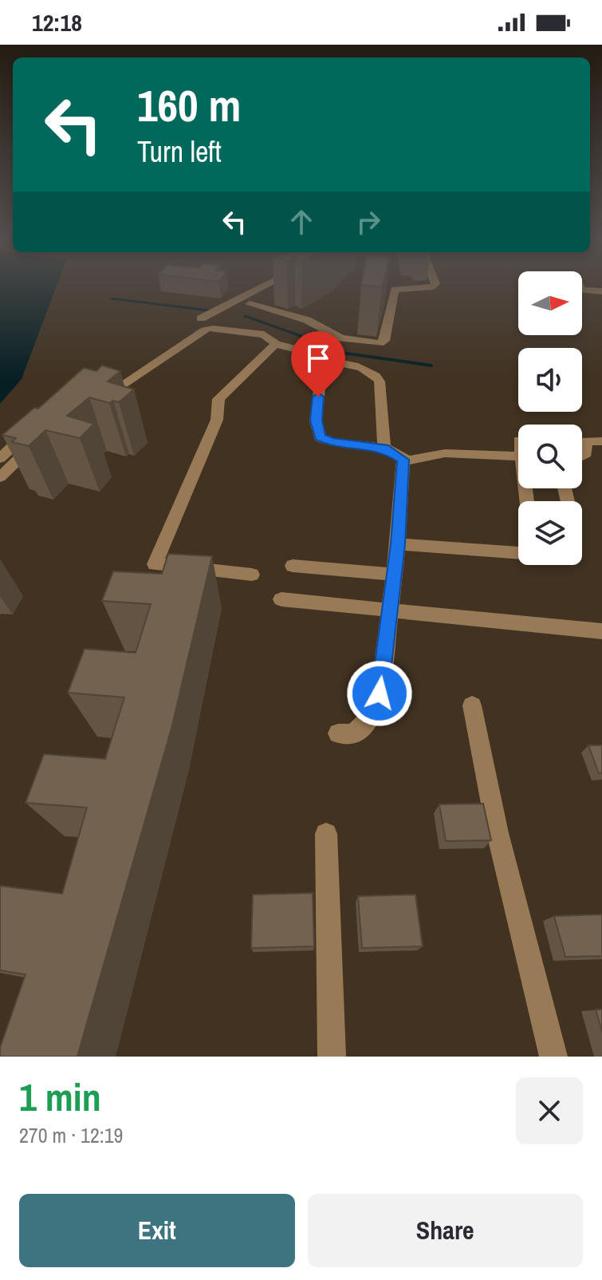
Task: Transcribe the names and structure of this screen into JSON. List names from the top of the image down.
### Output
{
  "north": "right",
  "page": {
    "status": "12:18",
    "turn": ["160 m", "Turn left"],
    "heading": ["1 min", "270 m · 12:19"],
    "buttons": ["Exit", "Share"]
  }
}
